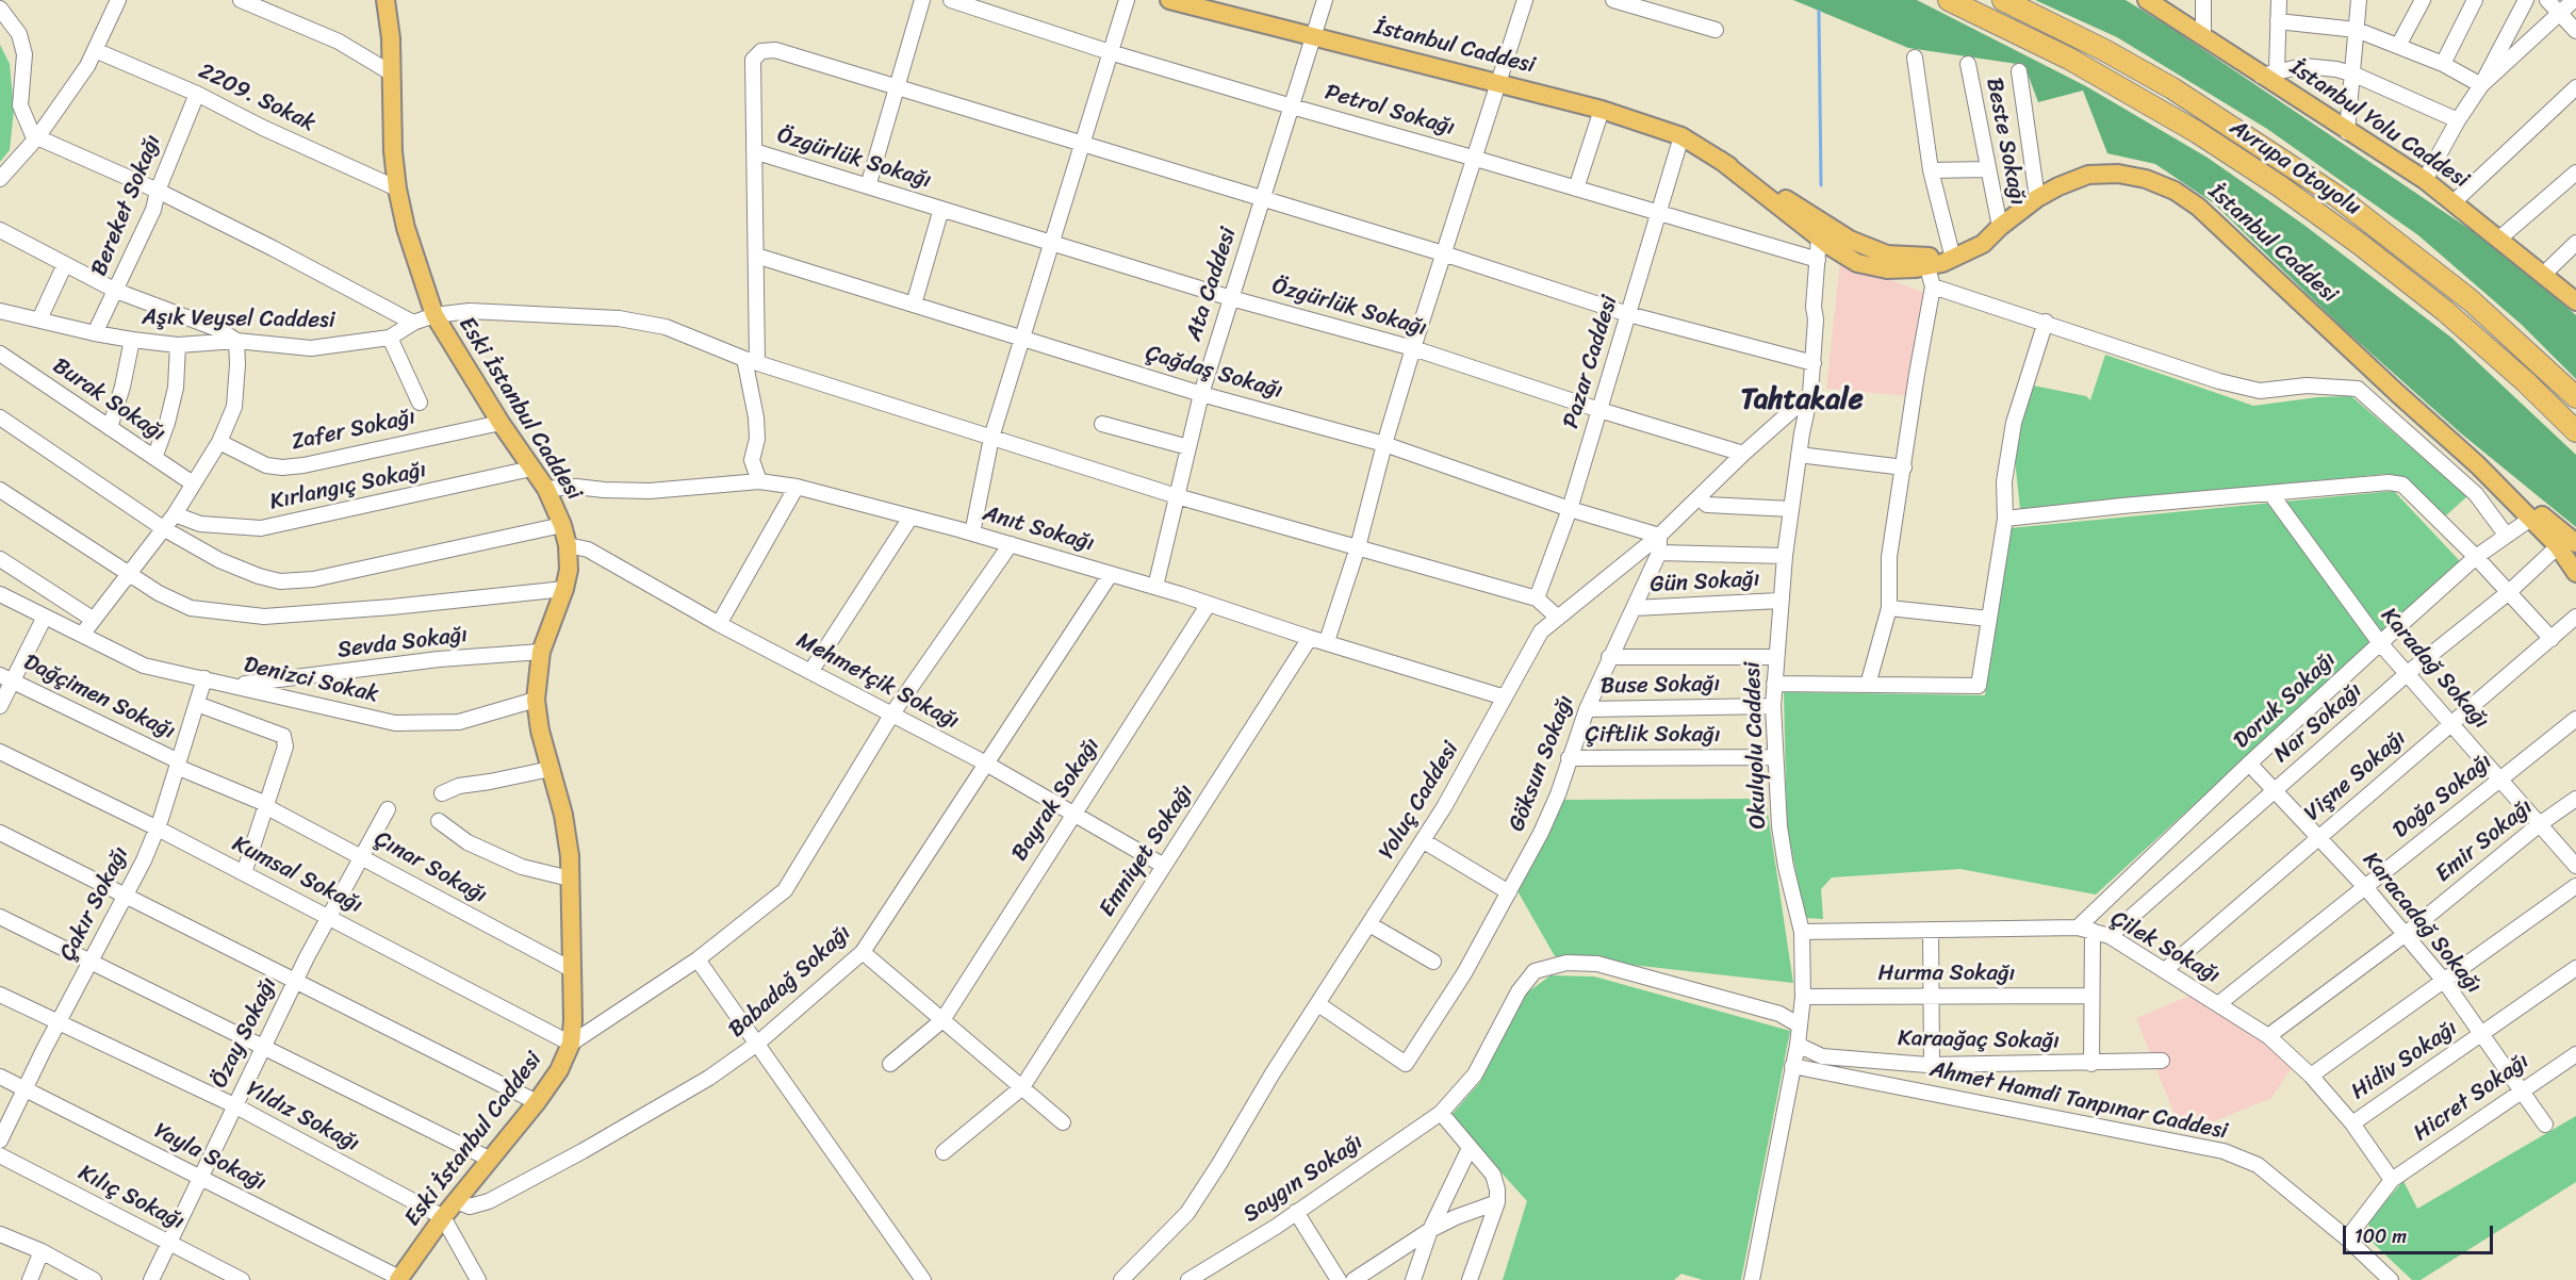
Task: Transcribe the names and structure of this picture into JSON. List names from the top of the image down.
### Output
{
  "streets": {
    "highway": ["Avrupa Otoyolu"],
    "main road": ["İstanbul Caddesi", "İstanbul Yolu Caddesi", "Eski İstanbul Caddesi"],
    "street": [
      "2209. Sokak",
      "Petrol Sokağı",
      "Beste Sokağı",
      "Özgürlük Sokağı",
      "Bereket Sokağı",
      "Ata Caddesi",
      "Aşık Veysel Caddesi",
      "Pazar Caddesi",
      "Çağdaş Sokağı",
      "Burak Sokağı",
      "Zafer Sokağı",
      "Kırlangıç Sokağı",
      "Anıt Sokağı",
      "Gün Sokağı",
      "Sevda Sokağı",
      "Karadağ Sokağı",
      "Denizci Sokak",
      "Mehmetçik Sokağı",
      "Buse Sokağı",
      "Dağçimen Sokağı",
      "Doruk Sokağı",
      "Nar Sokağı",
      "Çiftlik Sokağı",
      "Okulyolu Caddesi",
      "Göksun Sokağı",
      "Vişne Sokağı",
      "Doğa Sokağı",
      "Bayrak Sokağı",
      "Yoluç Caddesi",
      "Emir Sokağı",
      "Emniyet Sokağı",
      "Çınar Sokağı",
      "Kumsal Sokağı",
      "Çakır Sokağı",
      "Karacadağ Sokağı",
      "Çilek Sokağı",
      "Hurma Sokağı",
      "Babadağ Sokağı",
      "Özay Sokağı",
      "Karaağaç Sokağı",
      "Hidiv Sokağı",
      "Hicret Sokağı",
      "Ahmet Hamdi Tanpınar Caddesi",
      "Yıldız Sokağı",
      "Yayla Sokağı",
      "Saygın Sokağı",
      "Kılıç Sokağı"
    ]
  },
  "crossings": [
    ["İstanbul Caddesi", "Petrol Sokağı"],
    ["İstanbul Caddesi", "Beste Sokağı"],
    ["İstanbul Caddesi", "Ata Caddesi"],
    ["İstanbul Caddesi", "Pazar Caddesi"],
    ["İstanbul Caddesi", "Okulyolu Caddesi"],
    ["2209. Sokak", "Bereket Sokağı"],
    ["2209. Sokak", "Eski İstanbul Caddesi"],
    ["Petrol Sokağı", "Ata Caddesi"],
    ["Petrol Sokağı", "Pazar Caddesi"],
    ["Petrol Sokağı", "Okulyolu Caddesi"],
    ["Özgürlük Sokağı", "Ata Caddesi"],
    ["Özgürlük Sokağı", "Pazar Caddesi"],
    ["Özgürlük Sokağı", "Çağdaş Sokağı"],
    ["Özgürlük Sokağı", "Yoluç Caddesi"],
    ["Bereket Sokağı", "Aşık Veysel Caddesi"],
    ["Ata Caddesi", "Aşık Veysel Caddesi"],
    ["Ata Caddesi", "Çağdaş Sokağı"],
    ["Ata Caddesi", "Anıt Sokağı"],
    ["Aşık Veysel Caddesi", "Pazar Caddesi"],
    ["Aşık Veysel Caddesi", "Eski İstanbul Caddesi"],
    ["Pazar Caddesi", "Çağdaş Sokağı"],
    ["Çağdaş Sokağı", "Göksun Sokağı"],
    ["Çağdaş Sokağı", "Yoluç Caddesi"],
    ["Eski İstanbul Caddesi", "Zafer Sokağı"],
    ["Eski İstanbul Caddesi", "Kırlangıç Sokağı"],
    ["Eski İstanbul Caddesi", "Anıt Sokağı"],
    ["Eski İstanbul Caddesi", "Sevda Sokağı"],
    ["Eski İstanbul Caddesi", "Denizci Sokak"],
    ["Eski İstanbul Caddesi", "Mehmetçik Sokağı"],
    ["Eski İstanbul Caddesi", "Çınar Sokağı"],
    ["Eski İstanbul Caddesi", "Kumsal Sokağı"],
    ["Eski İstanbul Caddesi", "Babadağ Sokağı"],
    ["Eski İstanbul Caddesi", "Yıldız Sokağı"],
    ["Eski İstanbul Caddesi", "Yayla Sokağı"],
    ["Anıt Sokağı", "Bayrak Sokağı"],
    ["Anıt Sokağı", "Yoluç Caddesi"],
    ["Anıt Sokağı", "Emniyet Sokağı"],
    ["Anıt Sokağı", "Babadağ Sokağı"],
    ["Gün Sokağı", "Okulyolu Caddesi"],
    ["Gün Sokağı", "Göksun Sokağı"],
    ["Sevda Sokağı", "Denizci Sokak"],
    ["Karadağ Sokağı", "Doruk Sokağı"],
    ["Karadağ Sokağı", "Nar Sokağı"],
    ["Karadağ Sokağı", "Vişne Sokağı"],
    ["Karadağ Sokağı", "Doğa Sokağı"],
    ["Karadağ Sokağı", "Emir Sokağı"],
    ["Denizci Sokak", "Çakır Sokağı"],
    ["Mehmetçik Sokağı", "Bayrak Sokağı"],
    ["Mehmetçik Sokağı", "Emniyet Sokağı"],
    ["Mehmetçik Sokağı", "Babadağ Sokağı"],
    ["Buse Sokağı", "Okulyolu Caddesi"],
    ["Buse Sokağı", "Göksun Sokağı"],
    ["Dağçimen Sokağı", "Çınar Sokağı"],
    ["Dağçimen Sokağı", "Çakır Sokağı"],
    ["Doruk Sokağı", "Karacadağ Sokağı"],
    ["Doruk Sokağı", "Çilek Sokağı"],
    ["Nar Sokağı", "Karacadağ Sokağı"],
    ["Nar Sokağı", "Çilek Sokağı"],
    ["Çiftlik Sokağı", "Okulyolu Caddesi"],
    ["Çiftlik Sokağı", "Göksun Sokağı"],
    ["Okulyolu Caddesi", "Yoluç Caddesi"],
    ["Okulyolu Caddesi", "Çilek Sokağı"],
    ["Okulyolu Caddesi", "Hurma Sokağı"],
    ["Okulyolu Caddesi", "Karaağaç Sokağı"],
    ["Okulyolu Caddesi", "Ahmet Hamdi Tanpınar Caddesi"],
    ["Okulyolu Caddesi", "Saygın Sokağı"],
    ["Göksun Sokağı", "Yoluç Caddesi"],
    ["Vişne Sokağı", "Karacadağ Sokağı"],
    ["Vişne Sokağı", "Çilek Sokağı"],
    ["Doğa Sokağı", "Karacadağ Sokağı"],
    ["Doğa Sokağı", "Çilek Sokağı"],
    ["Emir Sokağı", "Karacadağ Sokağı"],
    ["Emir Sokağı", "Çilek Sokağı"],
    ["Çınar Sokağı", "Özay Sokağı"],
    ["Kumsal Sokağı", "Çakır Sokağı"],
    ["Kumsal Sokağı", "Özay Sokağı"],
    ["Çakır Sokağı", "Yıldız Sokağı"],
    ["Çakır Sokağı", "Yayla Sokağı"],
    ["Karacadağ Sokağı", "Hidiv Sokağı"],
    ["Karacadağ Sokağı", "Hicret Sokağı"],
    ["Çilek Sokağı", "Hidiv Sokağı"],
    ["Çilek Sokağı", "Hicret Sokağı"],
    ["Özay Sokağı", "Yıldız Sokağı"],
    ["Özay Sokağı", "Yayla Sokağı"],
    ["Özay Sokağı", "Kılıç Sokağı"],
    ["Hicret Sokağı", "Ahmet Hamdi Tanpınar Caddesi"]
  ],
  "districts": ["Tahtakale"],
  "scale_bar": "100 m"
}
